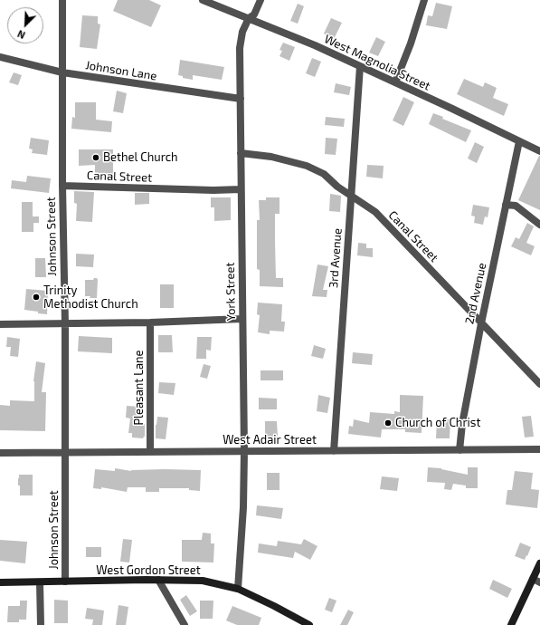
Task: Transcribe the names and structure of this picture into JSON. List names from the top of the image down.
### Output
{
  "streets": {
    "street": [
      "West Magnolia Street",
      "Johnson Lane",
      "Canal Street",
      "Johnson Street",
      "3rd Avenue",
      "York Street",
      "2nd Avenue",
      "Pleasant Lane",
      "West Adair Street",
      "West Gordon Street"
    ]
  },
  "crossings": [
    ["West Magnolia Street", "3rd Avenue"],
    ["West Magnolia Street", "York Street"],
    ["West Magnolia Street", "2nd Avenue"],
    ["Johnson Lane", "Johnson Street"],
    ["Johnson Lane", "York Street"],
    ["Canal Street", "Johnson Street"],
    ["Canal Street", "3rd Avenue"],
    ["Canal Street", "York Street"],
    ["Canal Street", "2nd Avenue"],
    ["Johnson Street", "West Adair Street"],
    ["Johnson Street", "West Gordon Street"],
    ["3rd Avenue", "West Adair Street"],
    ["York Street", "West Adair Street"],
    ["York Street", "West Gordon Street"],
    ["2nd Avenue", "West Adair Street"],
    ["Pleasant Lane", "West Adair Street"]
  ],
  "places": ["Bethel Church", "Trinity Methodist Church", "Church of Christ"],
  "north": "bottom left"
}
